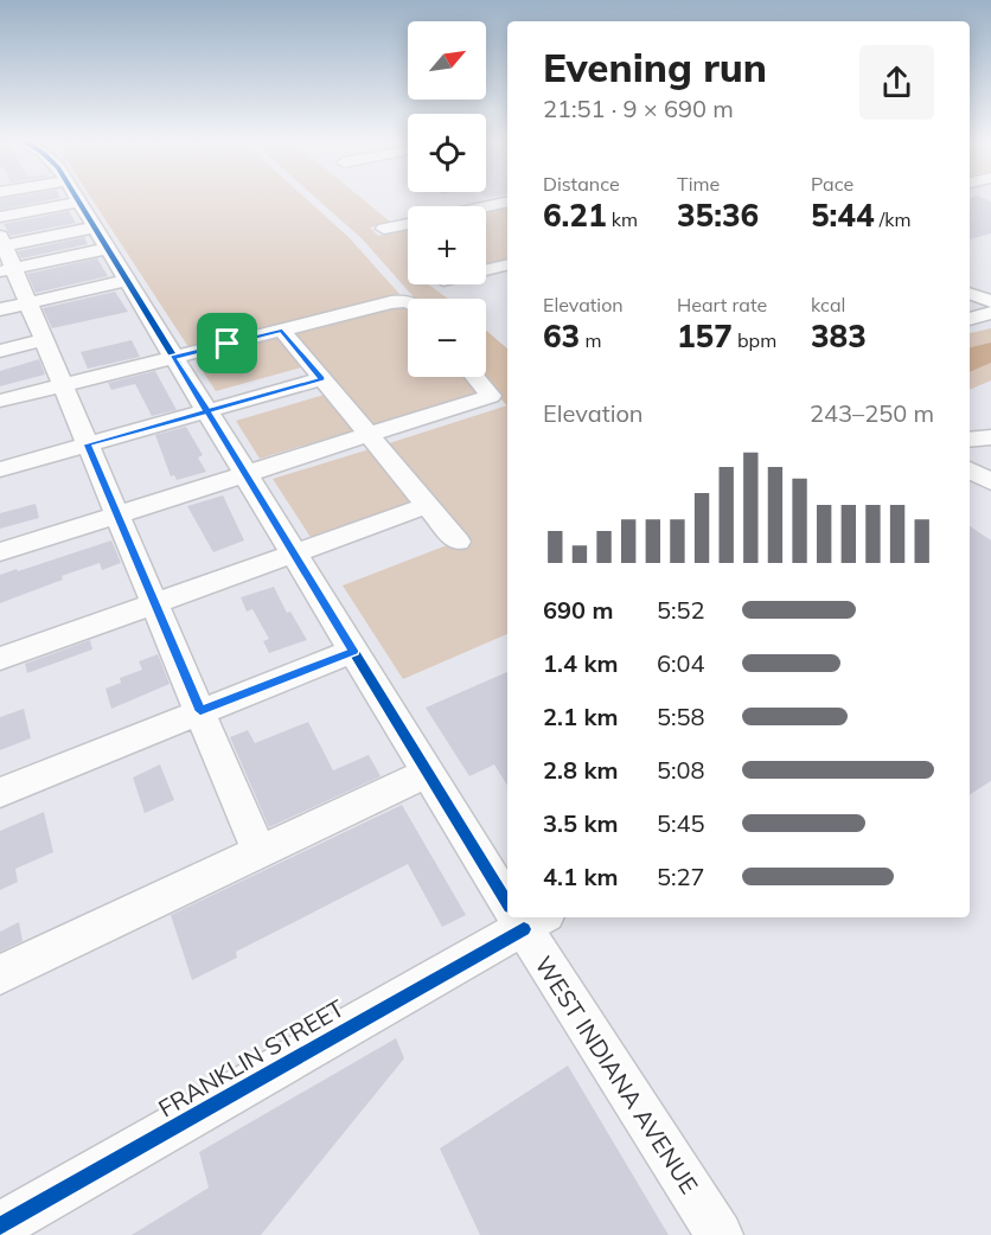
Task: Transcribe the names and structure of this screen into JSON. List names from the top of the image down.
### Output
{
  "streets": {
    "street": ["FRANKLIN STREET", "WEST INDIANA AVENUE"]
  },
  "north": "top right",
  "page": {
    "map_buttons": ["+", "−"],
    "heading": ["Evening run", "21:51 · 9 × 690 m"],
    "stats": [
      ["Distance", "6.21 km"],
      ["Time", "35:36"],
      ["Pace", "5:44 /km"],
      ["Elevation", "63 m"],
      ["Heart rate", "157 bpm"],
      ["kcal", "383"]
    ],
    "chart": ["Elevation", "243–250 m"],
    "list": [
      {
        "name": "690 m",
        "note": "5:52"
      },
      {
        "name": "1.4 km",
        "note": "6:04"
      },
      {
        "name": "2.1 km",
        "note": "5:58"
      },
      {
        "name": "2.8 km",
        "note": "5:08"
      },
      {
        "name": "3.5 km",
        "note": "5:45"
      },
      {
        "name": "4.1 km",
        "note": "5:27"
      }
    ]
  }
}
